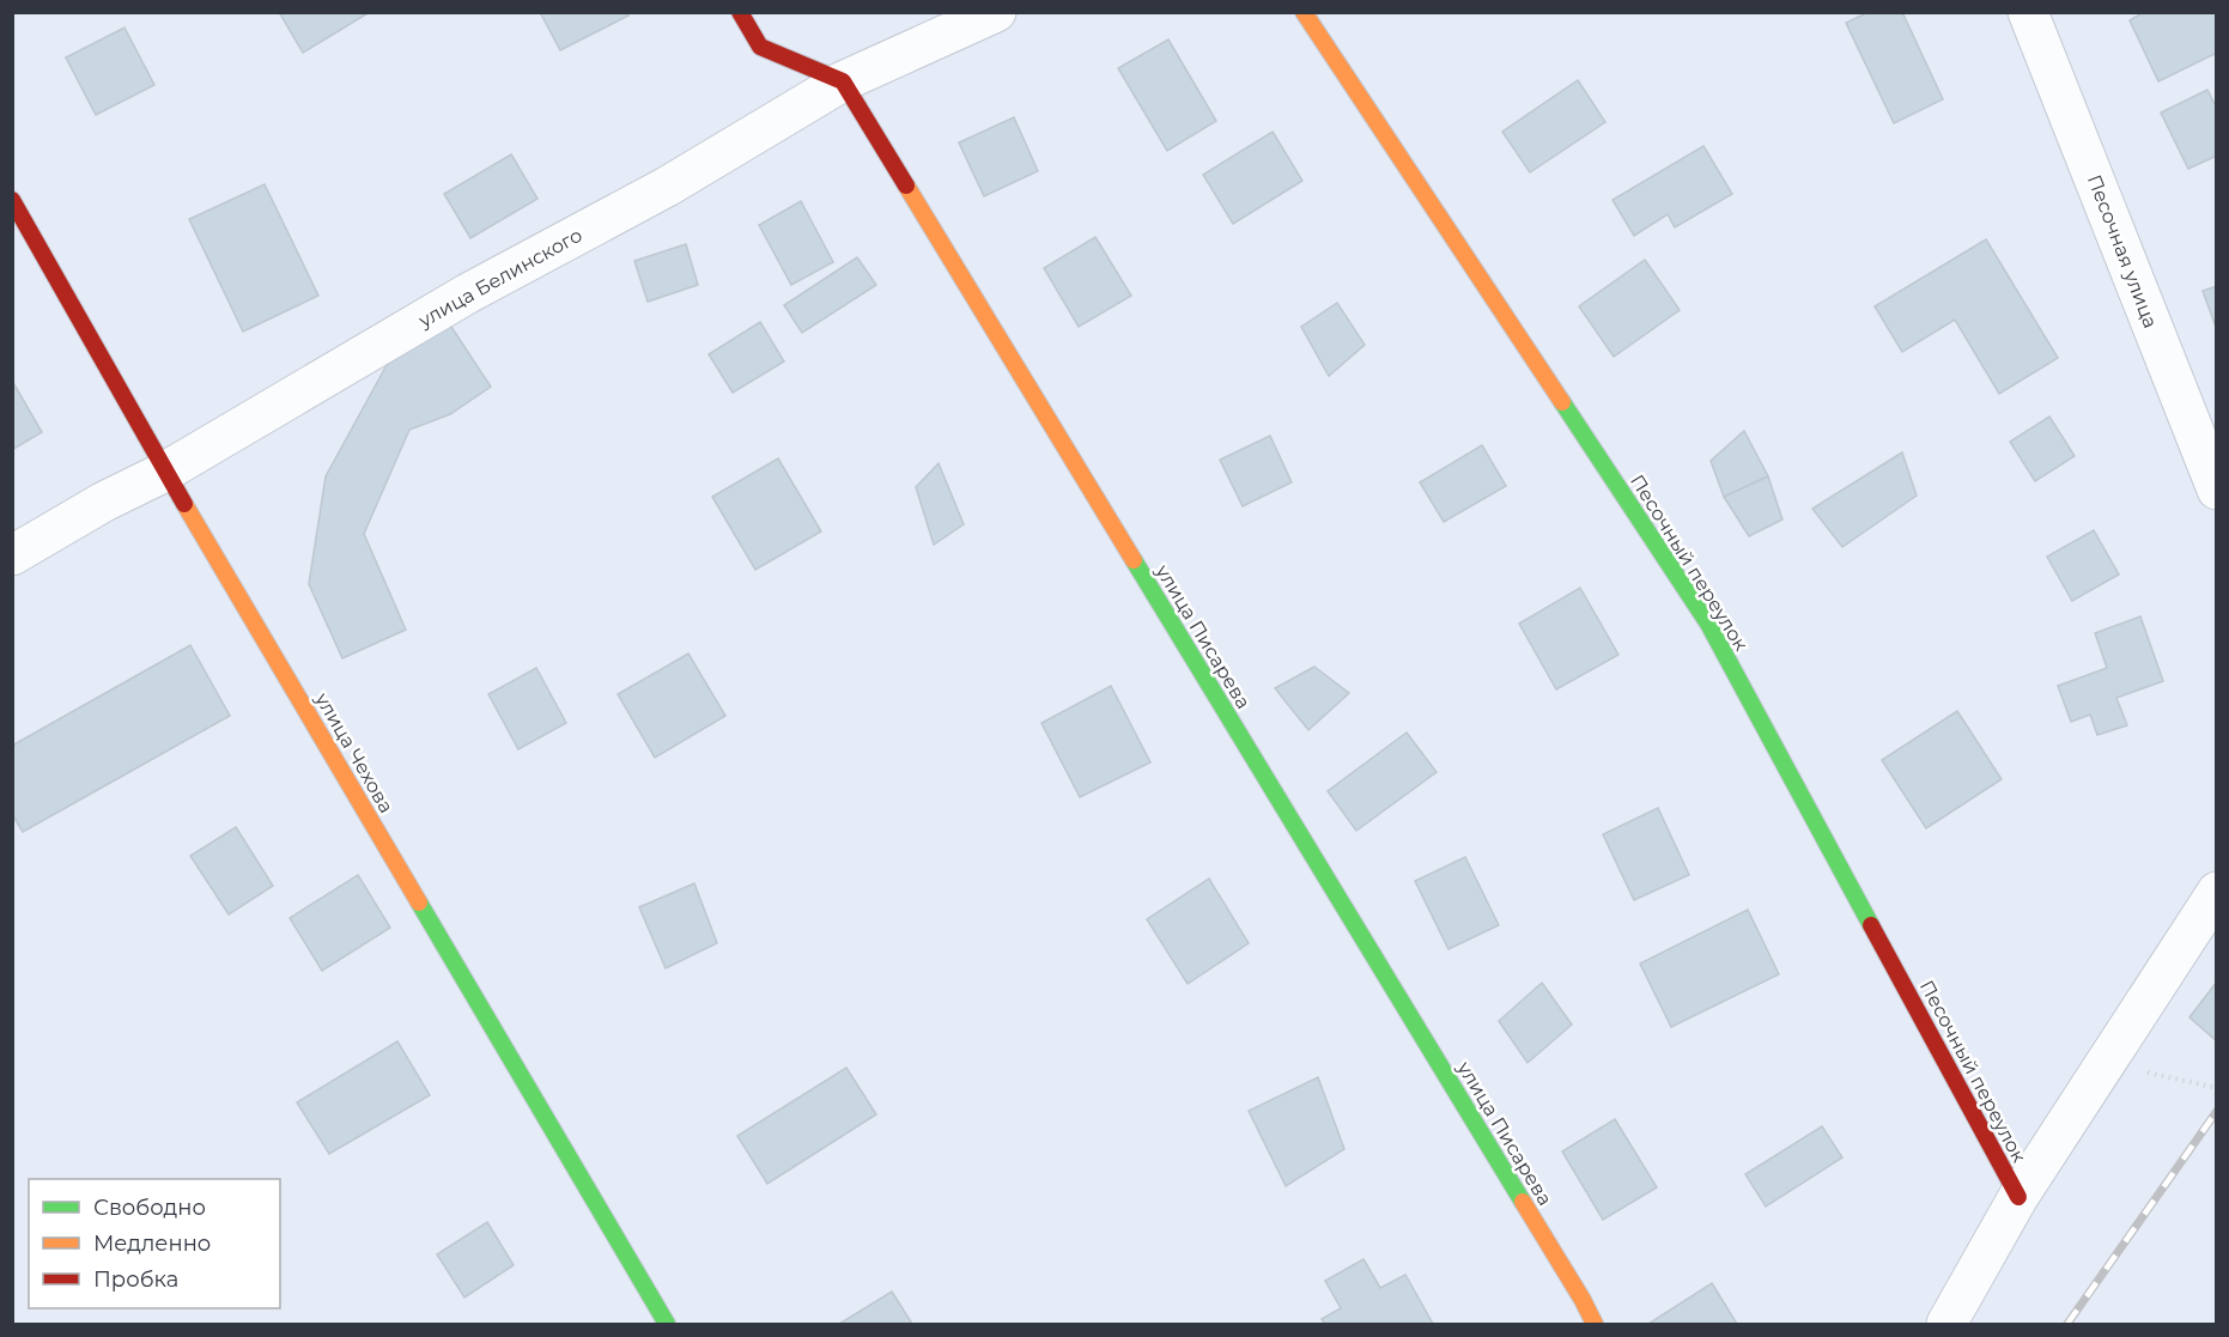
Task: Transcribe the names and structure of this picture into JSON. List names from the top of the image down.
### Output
{
  "streets": {
    "street": [
      "Песочная улица",
      "улица Белинского",
      "Песочный переулок",
      "улица Писарева",
      "улица Чехова"
    ]
  },
  "crossings": [
    ["улица Белинского", "улица Писарева"],
    ["улица Белинского", "улица Чехова"]
  ],
  "legend": ["Свободно", "Медленно", "Пробка"]
}
